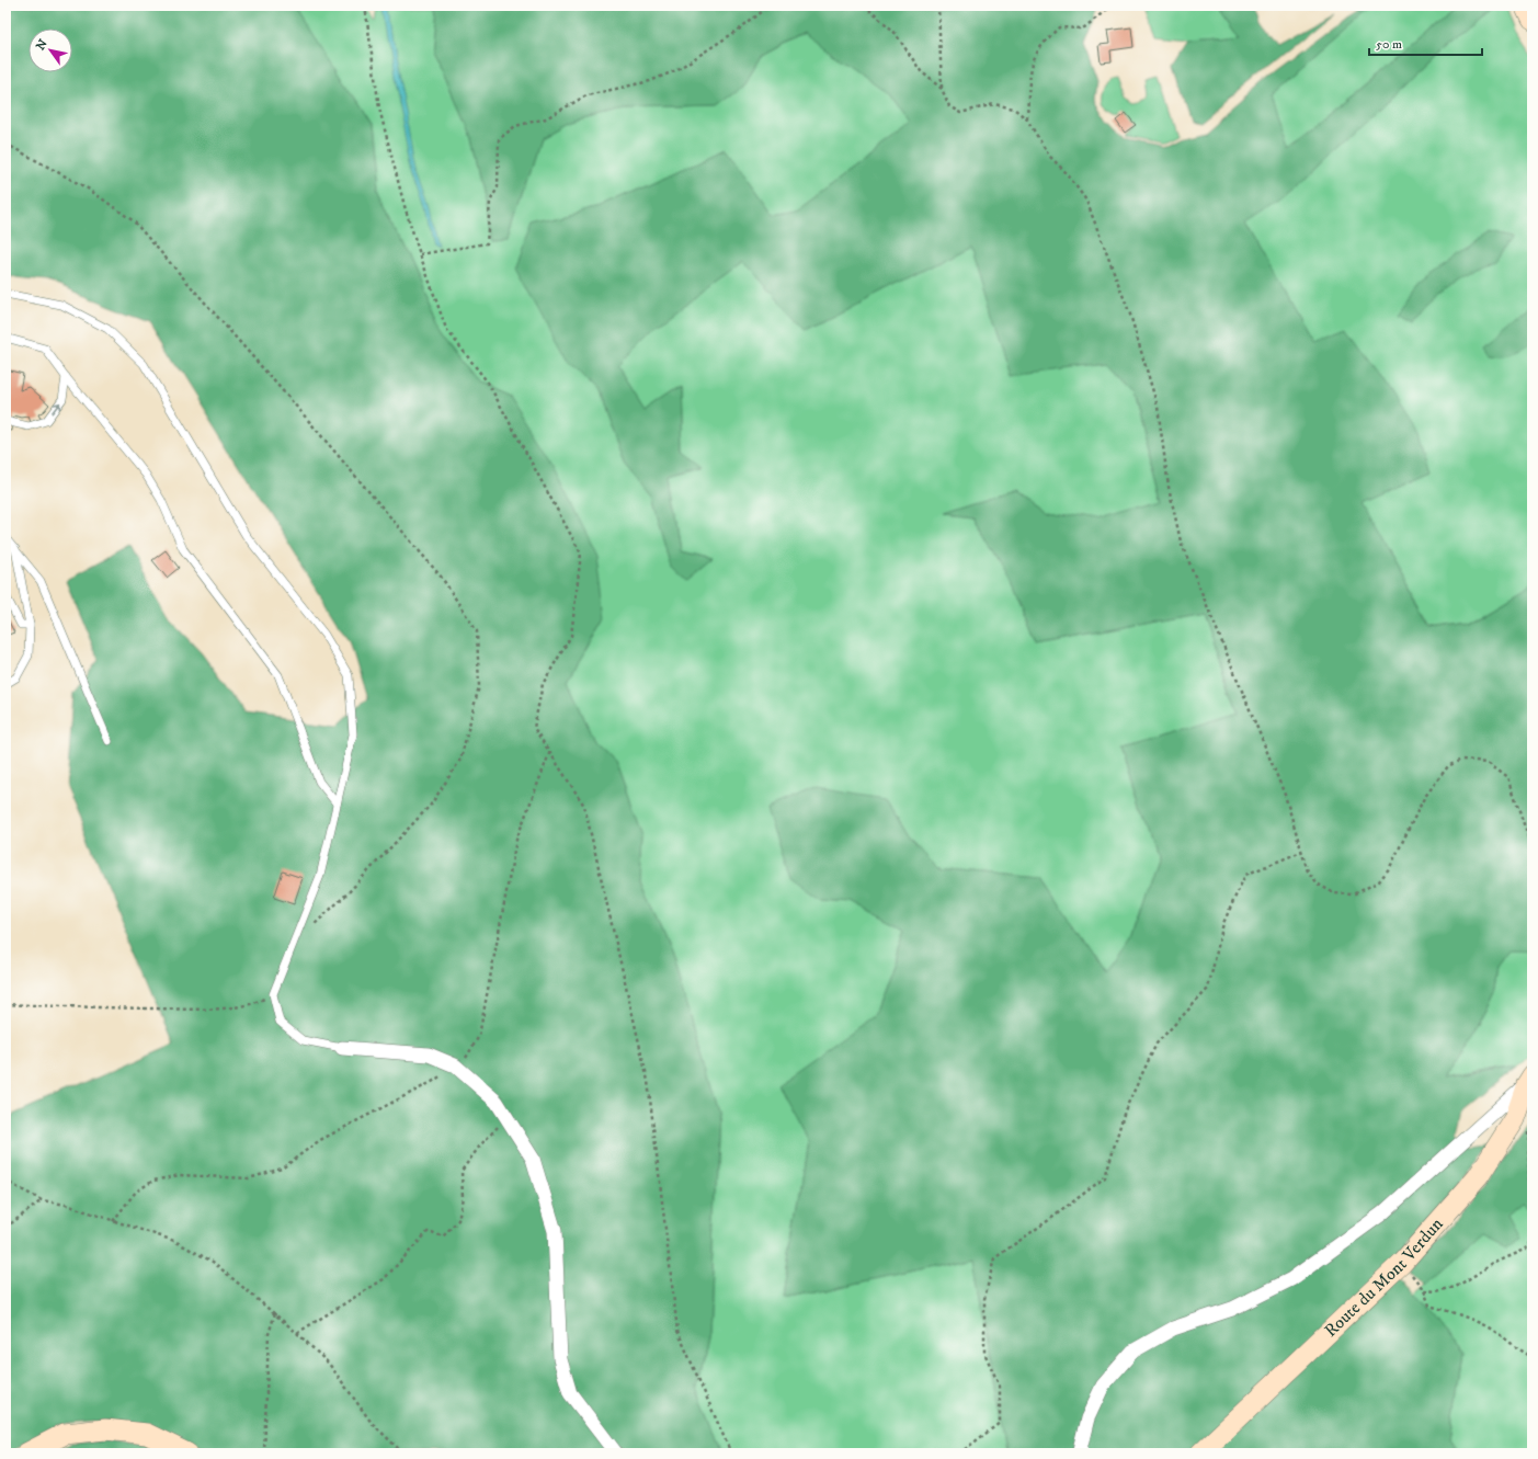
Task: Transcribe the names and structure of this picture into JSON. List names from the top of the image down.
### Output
{
  "streets": {
    "street": ["Route du Mont Verdun"]
  },
  "scale_bar": "50 m",
  "north": "top left"
}
